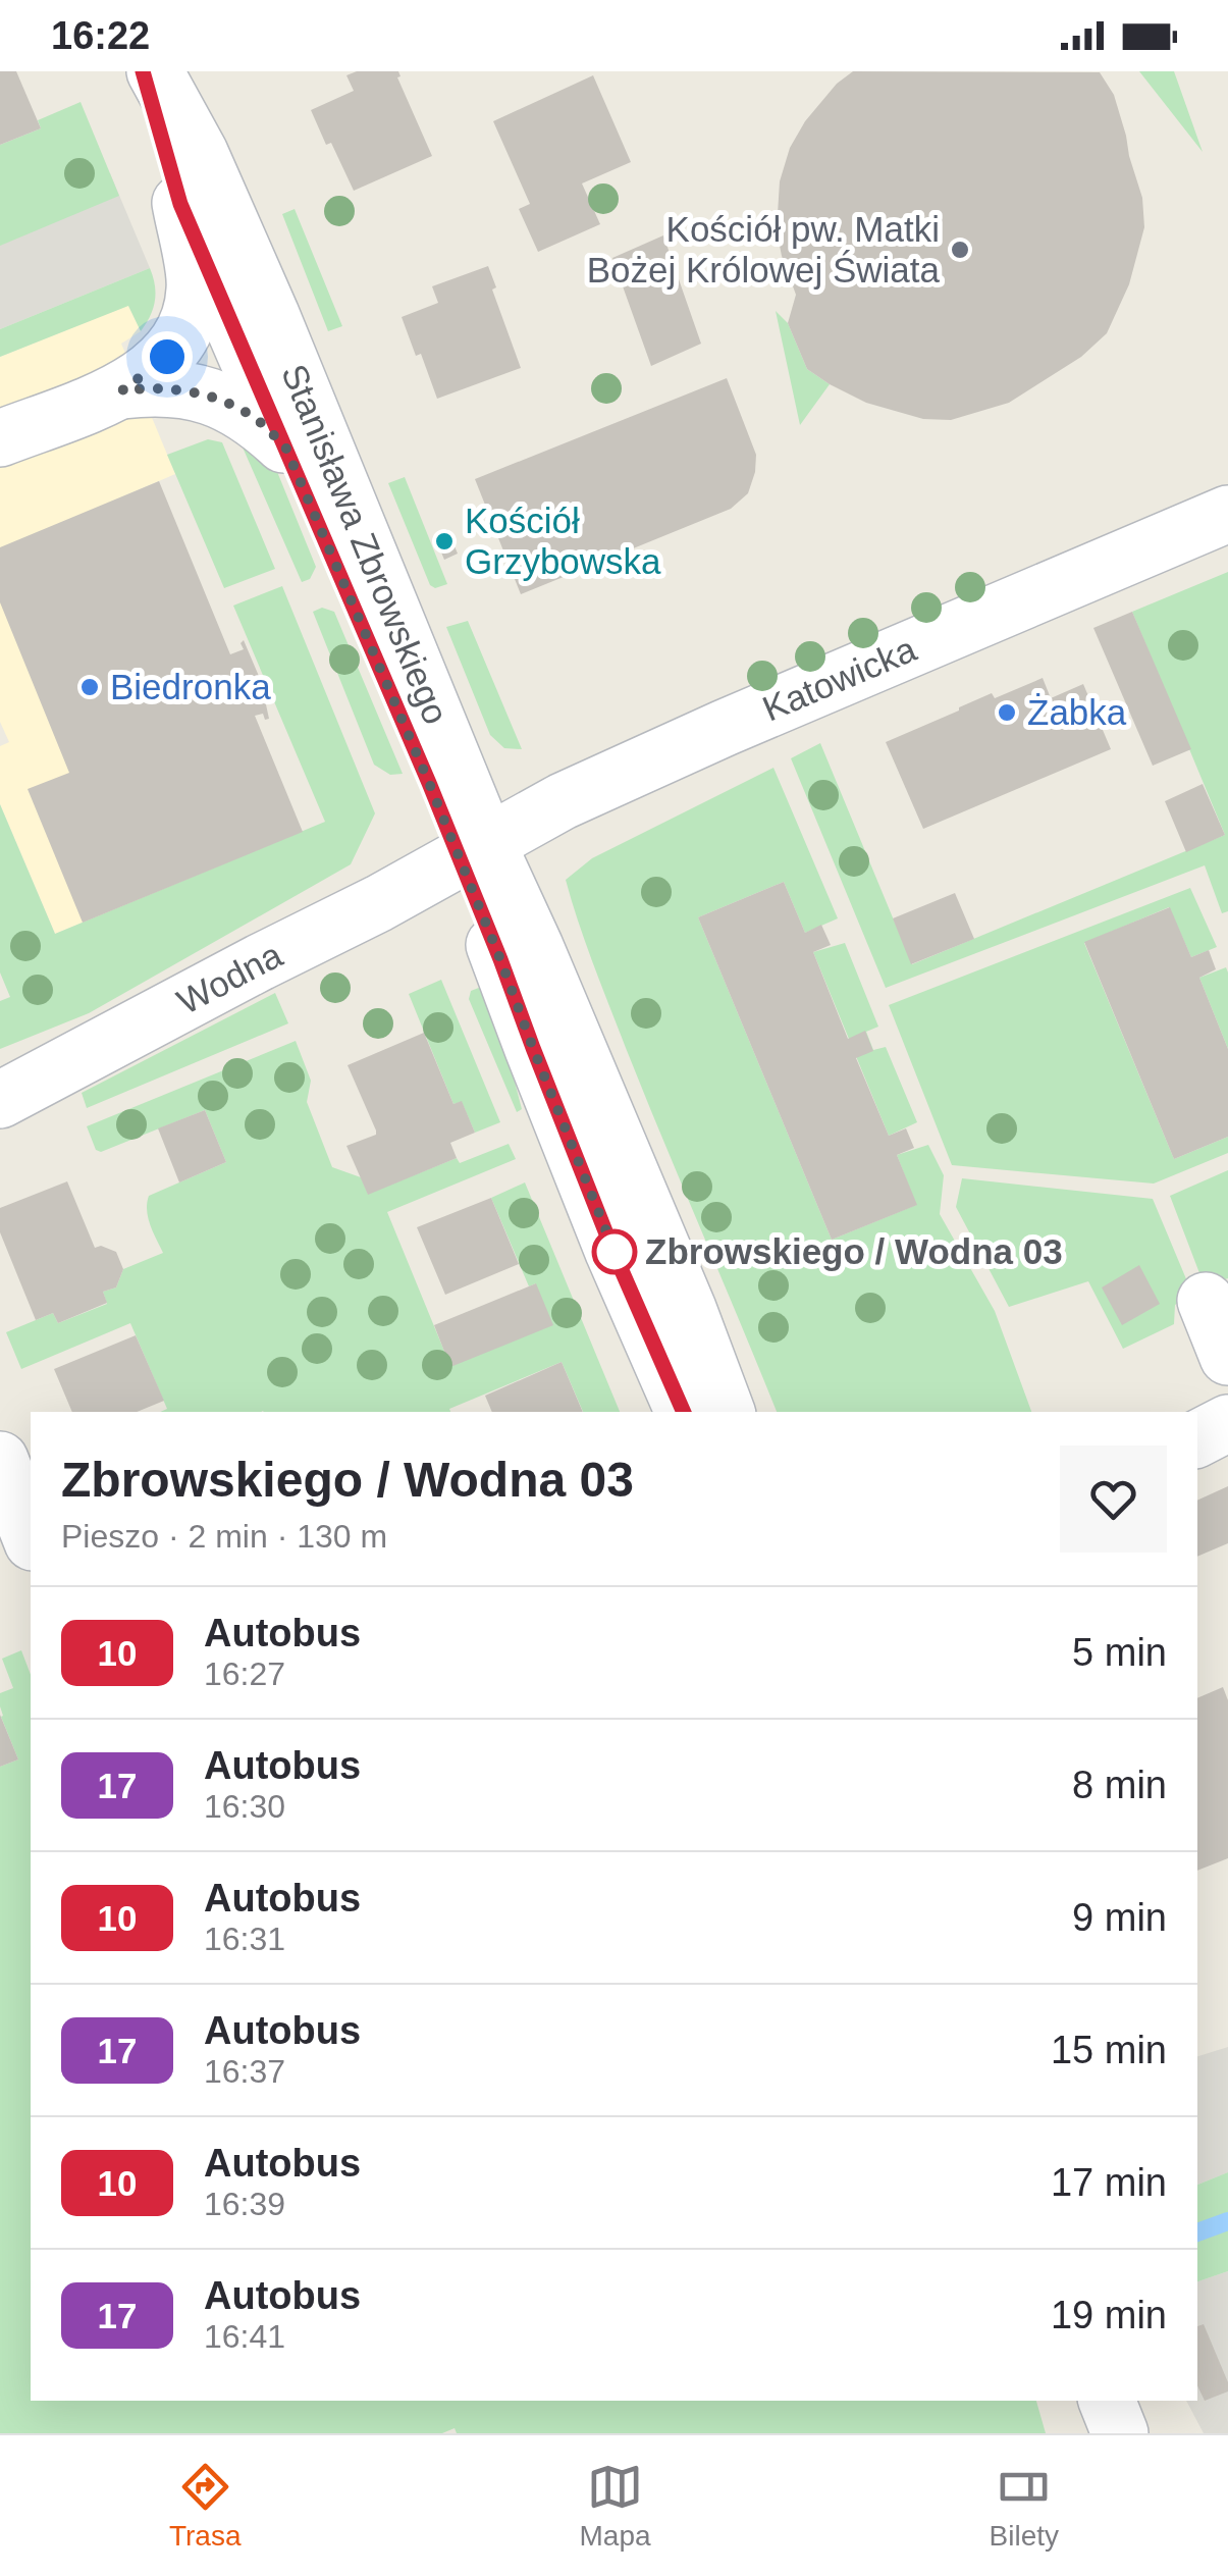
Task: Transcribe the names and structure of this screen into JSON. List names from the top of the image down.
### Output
{
  "streets": {
    "street": ["Stanisława Zbrowskiego", "Katowicka", "Wodna"]
  },
  "crossings": [
    ["Stanisława Zbrowskiego", "Katowicka"],
    ["Stanisława Zbrowskiego", "Wodna"],
    ["Katowicka", "Wodna"]
  ],
  "places": [
    "Kościół pw. Matki Bożej Królowej Świata",
    "Kościół Grzybowska",
    "Biedronka",
    "Żabka",
    "Zbrowskiego / Wodna 03"
  ],
  "lines": ["bus line 10"],
  "page": {
    "status": "16:22",
    "heading": ["Zbrowskiego / Wodna 03", "Pieszo · 2 min · 130 m"],
    "list": [
      {
        "mark": "10",
        "name": "Autobus",
        "note": "16:27",
        "value": "5 min"
      },
      {
        "mark": "17",
        "name": "Autobus",
        "note": "16:30",
        "value": "8 min"
      },
      {
        "mark": "10",
        "name": "Autobus",
        "note": "16:31",
        "value": "9 min"
      },
      {
        "mark": "17",
        "name": "Autobus",
        "note": "16:37",
        "value": "15 min"
      },
      {
        "mark": "10",
        "name": "Autobus",
        "note": "16:39",
        "value": "17 min"
      },
      {
        "mark": "17",
        "name": "Autobus",
        "note": "16:41",
        "value": "19 min"
      }
    ],
    "tabs": ["Trasa", "Mapa", "Bilety"]
  }
}
